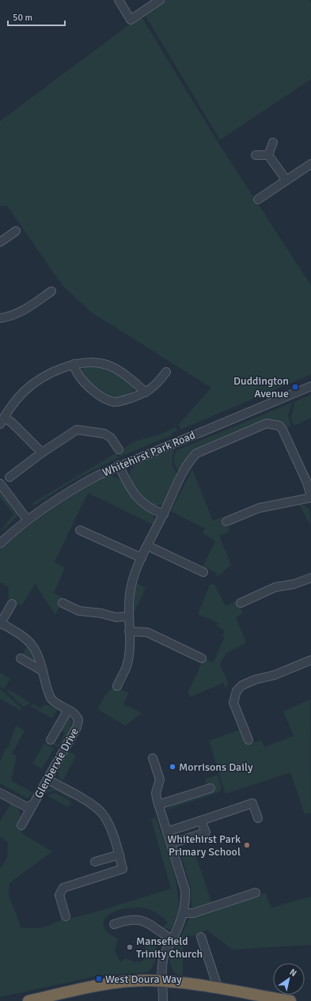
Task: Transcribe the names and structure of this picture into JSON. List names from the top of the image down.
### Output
{
  "streets": {
    "street": ["Whitehirst Park Road", "Glenbervie Drive"]
  },
  "places": {
    "transit": ["Duddington Avenue", "West Doura Way"],
    "other": ["Morrisons Daily", "Whitehirst Park Primary School", "Mansefield Trinity Church"]
  },
  "scale_bar": "50 m",
  "north": "top right"
}
